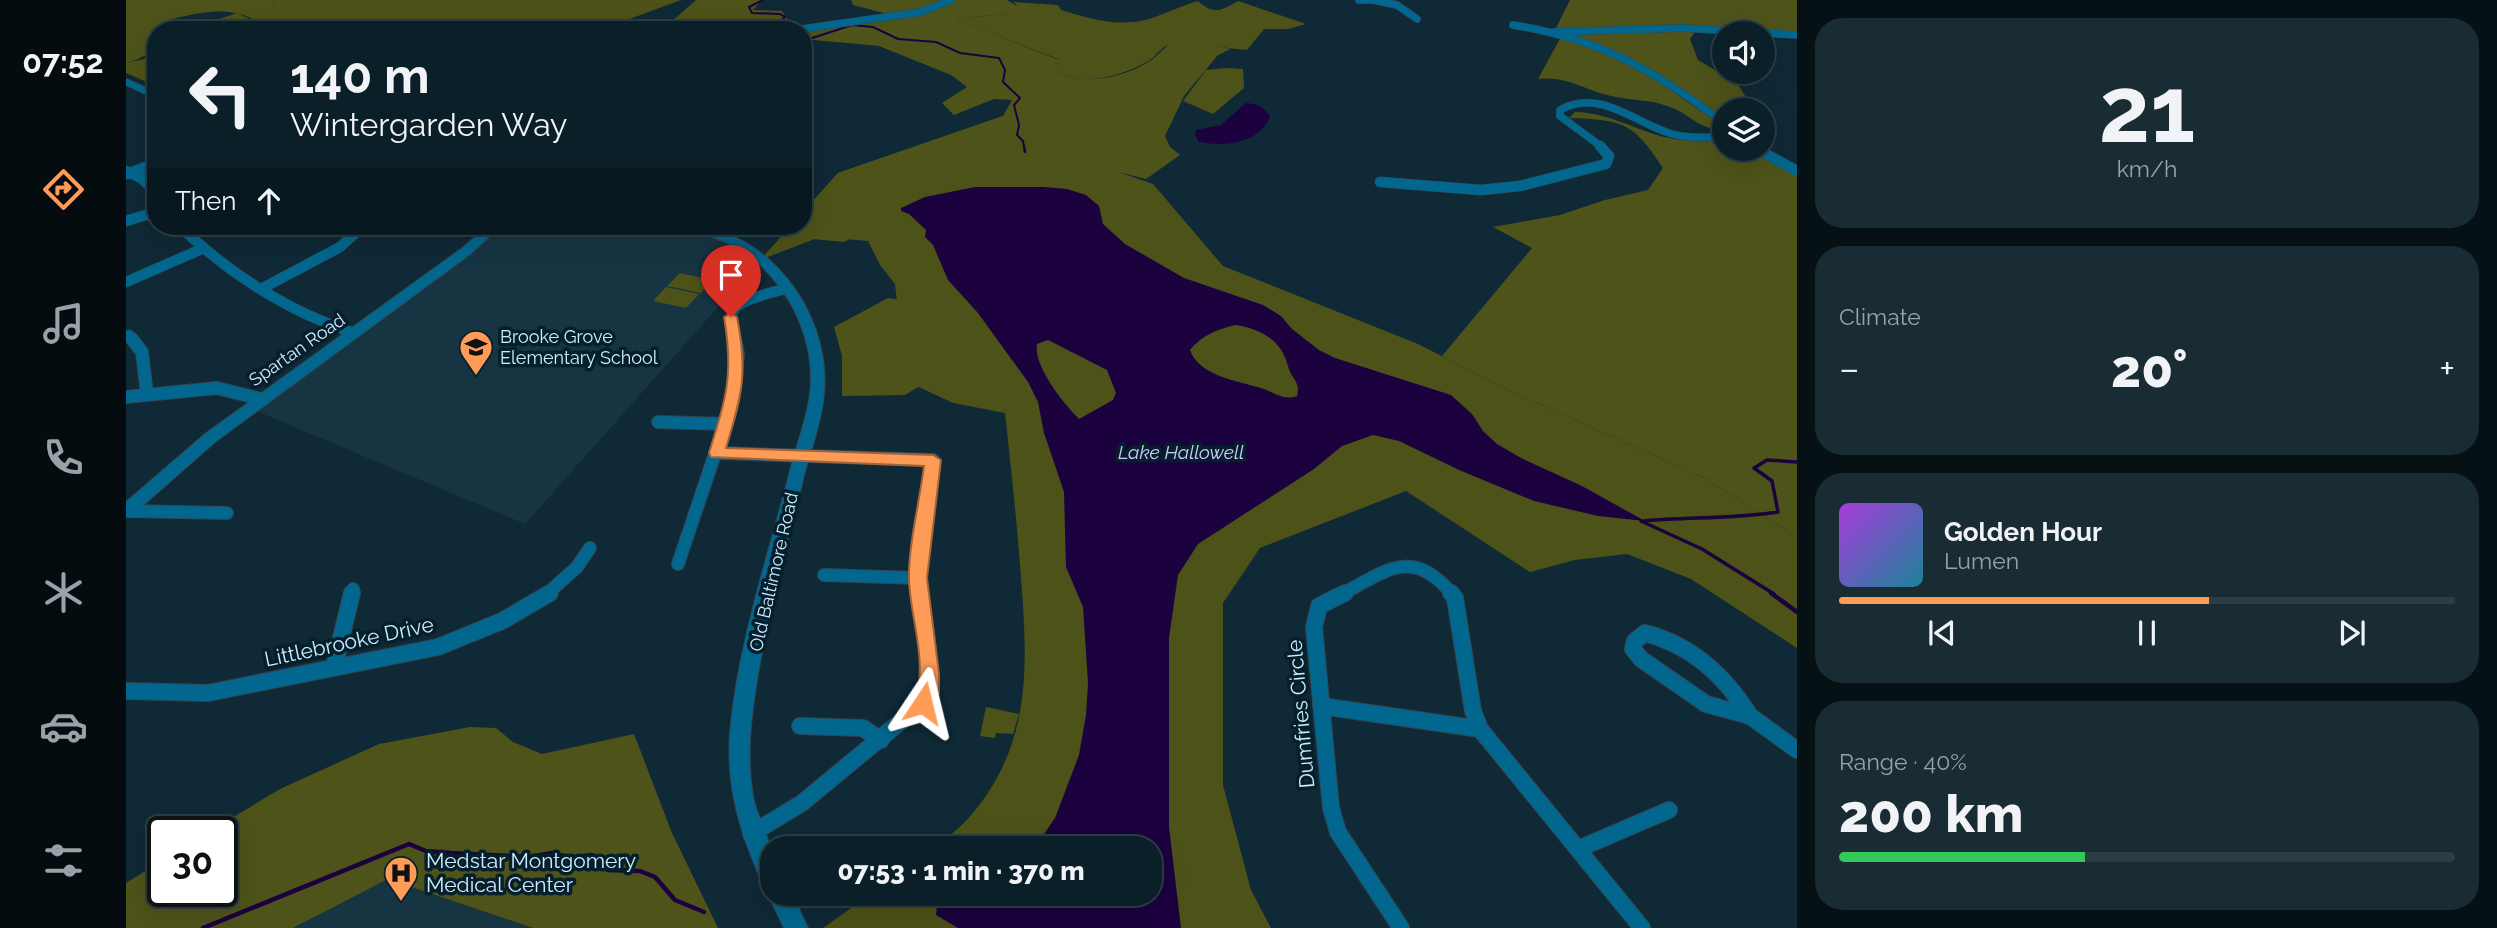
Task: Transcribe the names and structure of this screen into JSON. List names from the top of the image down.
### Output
{
  "streets": {
    "street": [
      "Spartan Road",
      "Old Baltimore Road",
      "Littlebrooke Drive",
      "Dumfries Circle"
    ]
  },
  "water": ["Lake Hallowell"],
  "places": {
    "school or university": ["Brooke Grove Elementary School"],
    "hospital": ["Medstar Montgomery Medical Center"]
  },
  "page": {
    "tabs": "07:52",
    "tile": [
      ["21", "km/h"],
      "Climate",
      ["Range · 40%", "200 km"]
    ],
    "turn": ["140 m", "Wintergarden Way"],
    "then": "Then",
    "heat": ["−", "20°", "+"],
    "song": ["Golden Hour", "Lumen"],
    "limit": "30",
    "trip": "07:53 · 1 min · 370 m"
  }
}
